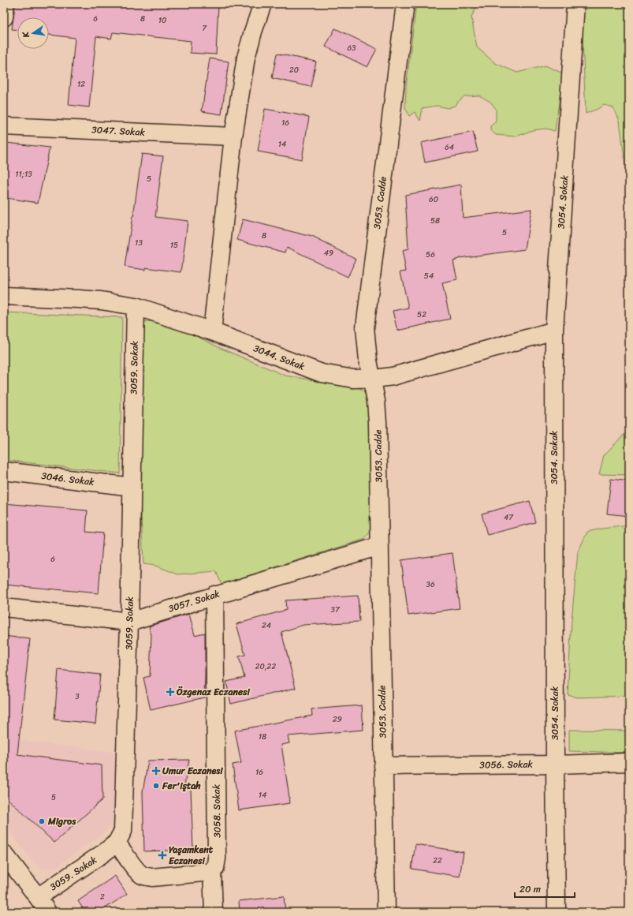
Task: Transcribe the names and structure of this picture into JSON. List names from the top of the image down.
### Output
{
  "streets": {
    "street": [
      "3047. Sokak",
      "3054. Sokak",
      "3053. Cadde",
      "3044. Sokak",
      "3059. Sokak",
      "3046. Sokak",
      "3057. Sokak",
      "3056. Sokak",
      "3058. Sokak"
    ]
  },
  "crossings": [
    ["3054. Sokak", "3044. Sokak"],
    ["3054. Sokak", "3056. Sokak"],
    ["3053. Cadde", "3044. Sokak"],
    ["3053. Cadde", "3057. Sokak"],
    ["3053. Cadde", "3056. Sokak"],
    ["3044. Sokak", "3059. Sokak"],
    ["3059. Sokak", "3046. Sokak"],
    ["3059. Sokak", "3057. Sokak"],
    ["3057. Sokak", "3058. Sokak"]
  ],
  "places": {
    "health": ["Özgenaz Eczanesi", "Umur Eczanesi", "Yaşamkent Eczanesi"],
    "other": ["Fer'iştah", "Migros"]
  },
  "house_numbers": [
    "6",
    "8",
    "10",
    "7",
    "63",
    "20",
    "12",
    "16",
    "14",
    "64",
    "11;13",
    "5",
    "60",
    "58",
    "5",
    "8",
    "13",
    "15",
    "49",
    "56",
    "54",
    "52",
    "47",
    "6",
    "36",
    "37",
    "24",
    "20,22",
    "3",
    "29",
    "18",
    "16",
    "14",
    "5",
    "22",
    "2"
  ],
  "scale_bar": "20 m",
  "north": "left"
}
